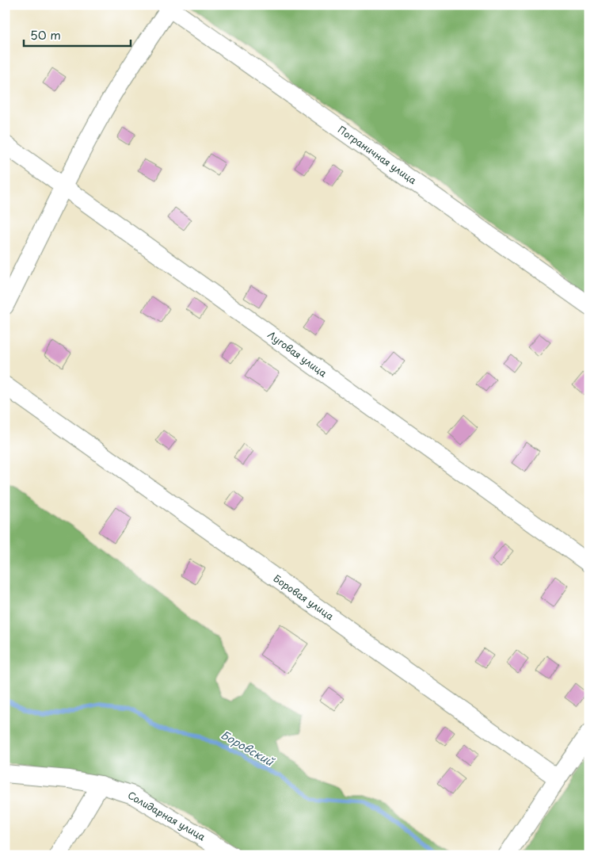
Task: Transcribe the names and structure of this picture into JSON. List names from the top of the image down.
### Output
{
  "streets": {
    "street": [
      "Пограничная улица",
      "Луговая улица",
      "Боровая улица",
      "Солидарная улица"
    ]
  },
  "water": ["Боровский"],
  "scale_bar": "50 m"
}
